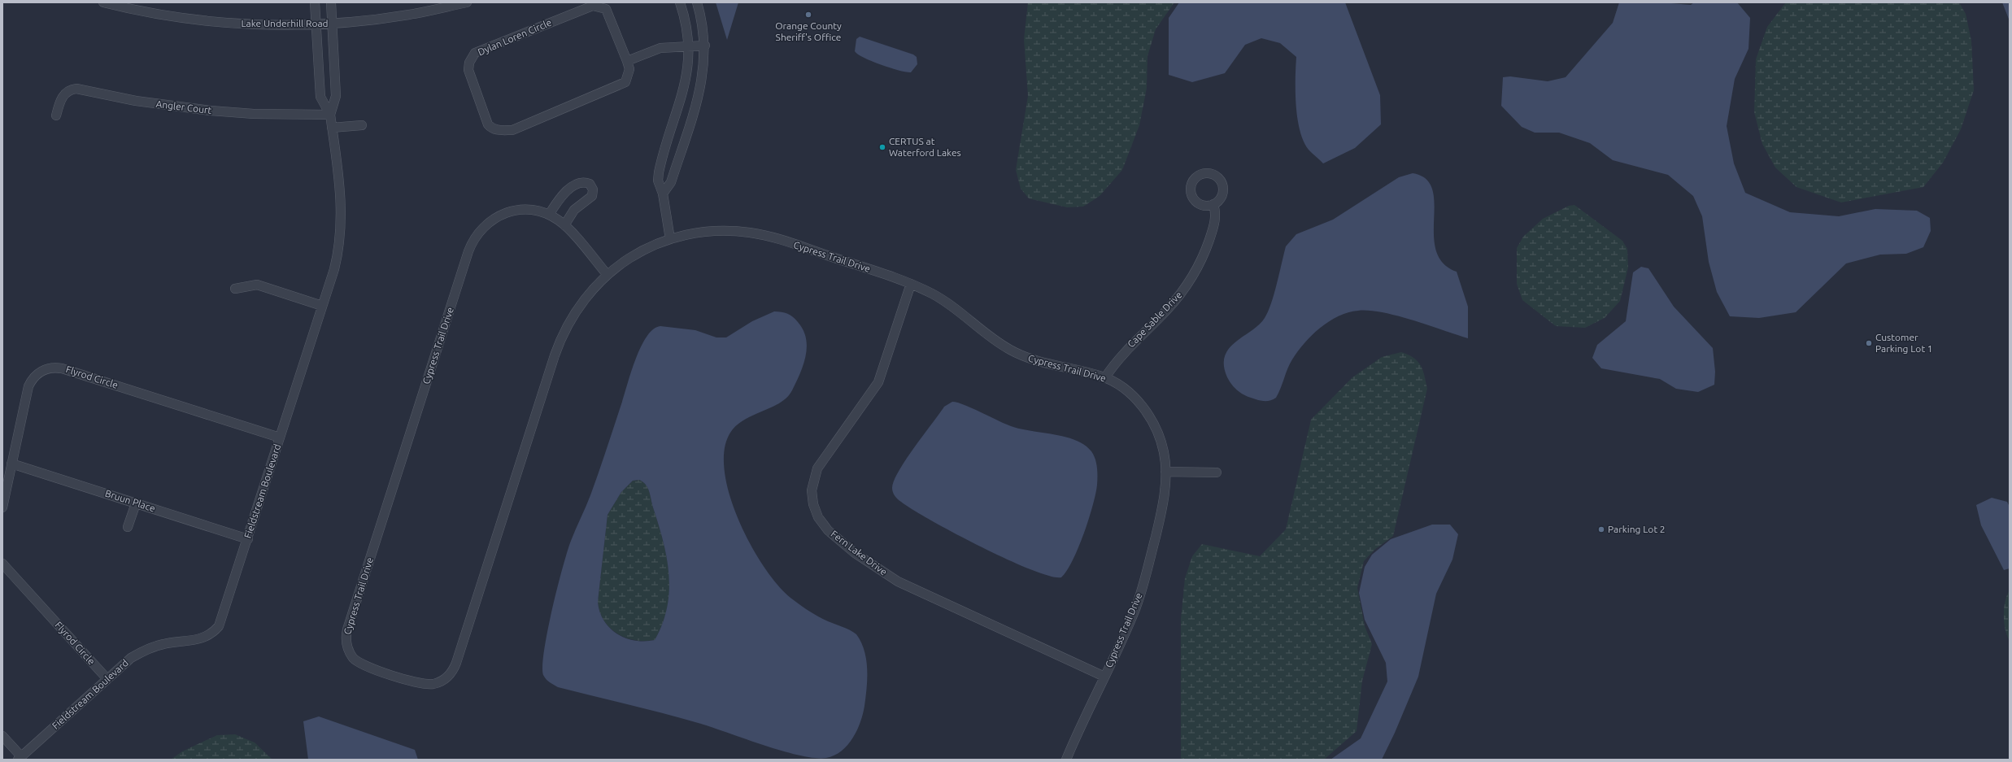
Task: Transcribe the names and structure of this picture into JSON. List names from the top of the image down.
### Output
{
  "streets": {
    "street": [
      "Lake Underhill Road",
      "Dylan Loren Circle",
      "Angler Court",
      "Cypress Trail Drive",
      "Cape Sable Drive",
      "Flyrod Circle",
      "Fieldstream Boulevard",
      "Bruun Place",
      "Fern Lake Drive"
    ]
  },
  "crossings": [
    ["Lake Underhill Road", "Fieldstream Boulevard"],
    ["Angler Court", "Fieldstream Boulevard"],
    ["Cypress Trail Drive", "Cape Sable Drive"],
    ["Cypress Trail Drive", "Fern Lake Drive"],
    ["Flyrod Circle", "Fieldstream Boulevard"],
    ["Flyrod Circle", "Bruun Place"],
    ["Fieldstream Boulevard", "Bruun Place"]
  ],
  "places": [
    "Orange County Sheriff's Office",
    "CERTUS at Waterford Lakes",
    "Customer Parking Lot 1",
    "Parking Lot 2"
  ]
}
